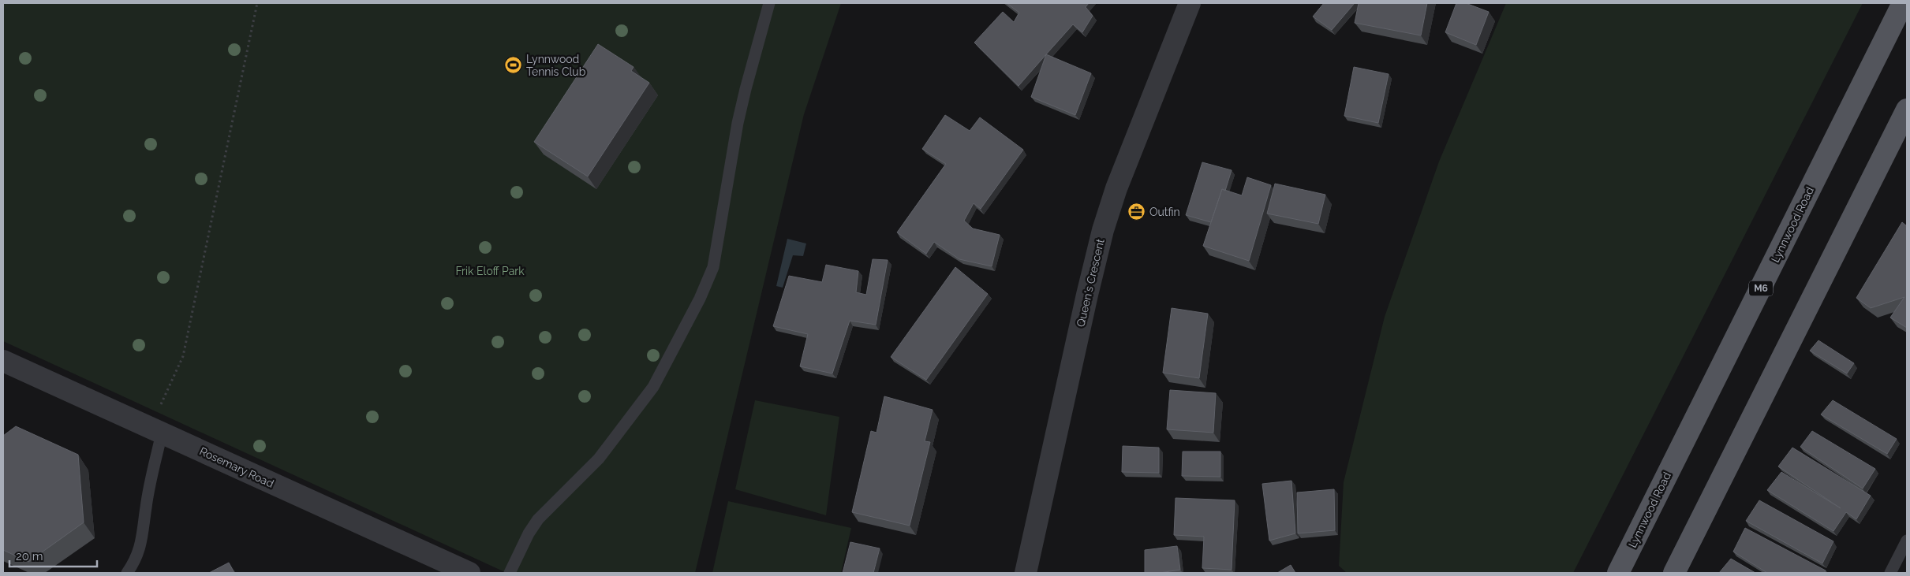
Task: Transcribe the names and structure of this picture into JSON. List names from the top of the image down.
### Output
{
  "streets": {
    "main road": ["Lynnwood Road", "M6"],
    "street": ["Queen's Crescent", "Rosemary Road"]
  },
  "parks": ["Frik Eloff Park"],
  "places": {
    "sports": ["Lynnwood Tennis Club"],
    "office": ["Outfin"]
  },
  "scale_bar": "20 m"
}
